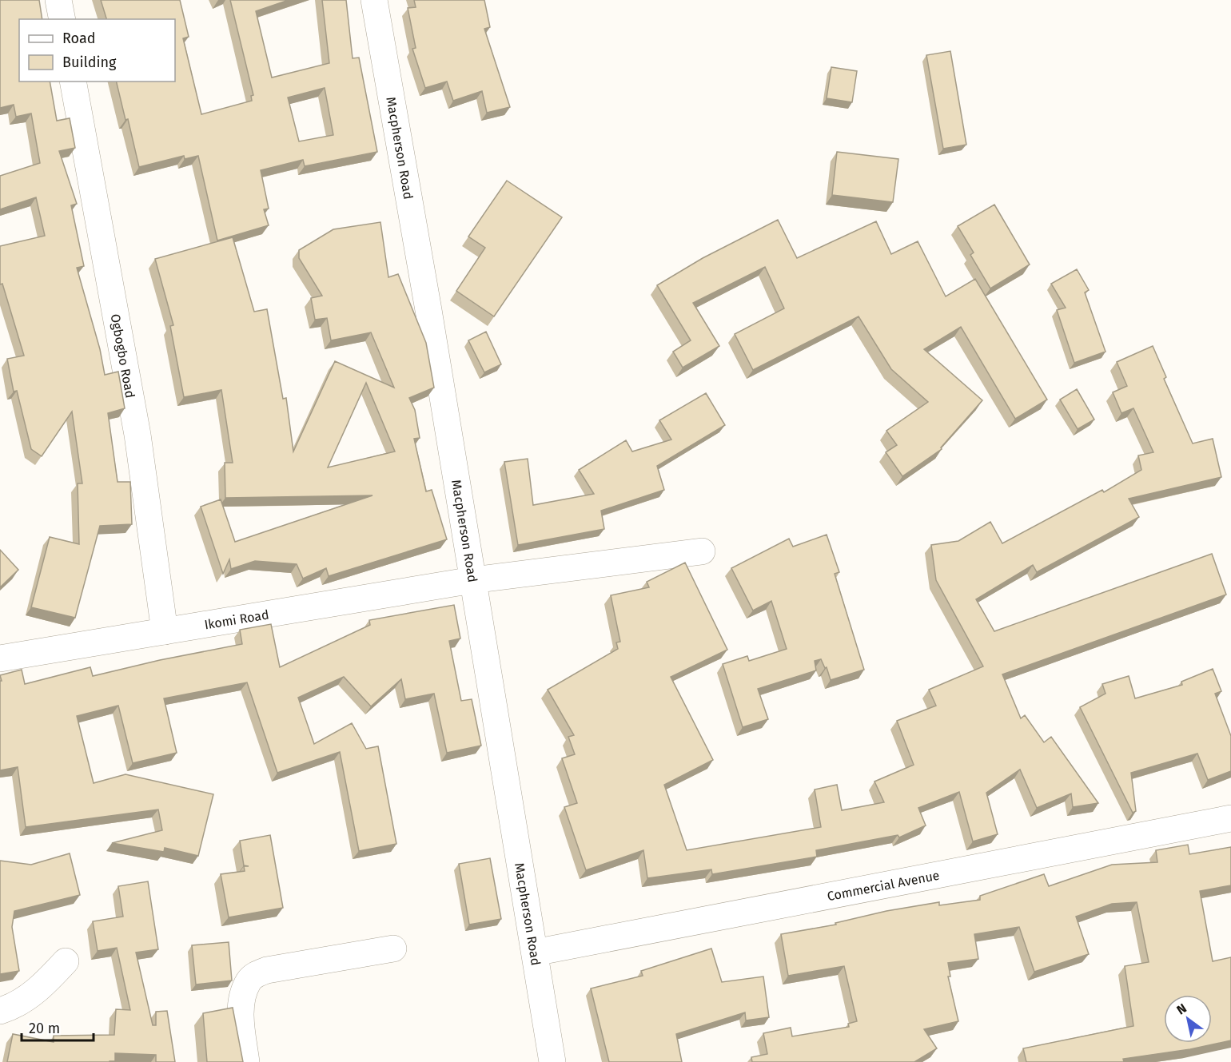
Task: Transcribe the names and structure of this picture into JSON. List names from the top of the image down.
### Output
{
  "streets": {
    "street": [
      "Macpherson Road",
      "Ogbogbo Road",
      "Ikomi Road",
      "Commercial Avenue"
    ]
  },
  "crossings": [
    ["Macpherson Road", "Ikomi Road"],
    ["Macpherson Road", "Commercial Avenue"],
    ["Ogbogbo Road", "Ikomi Road"]
  ],
  "legend": ["Road", "Building"],
  "scale_bar": "20 m",
  "north": "top left"
}
